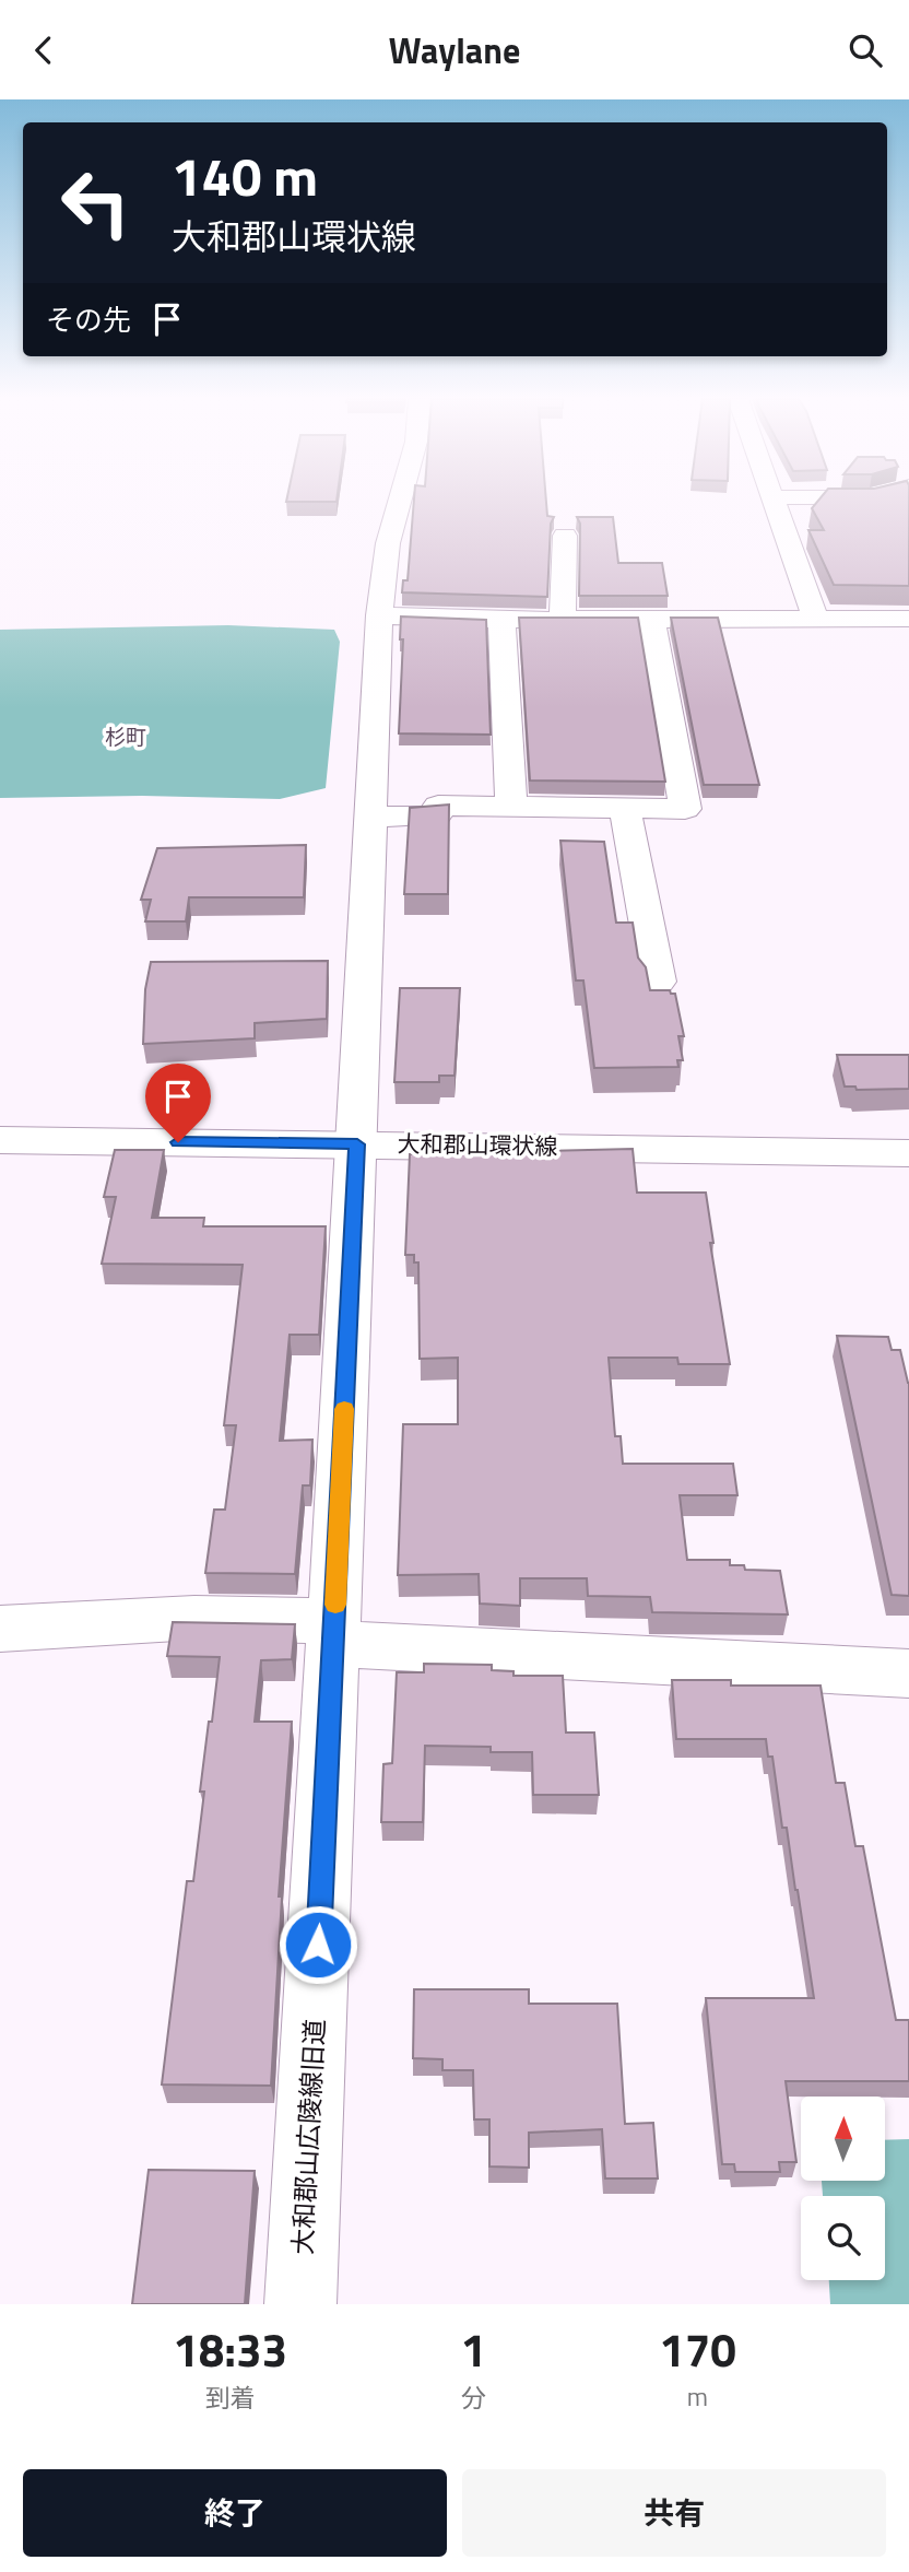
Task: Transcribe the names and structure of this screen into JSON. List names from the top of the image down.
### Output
{
  "streets": {
    "street": ["大和郡山環状線", "大和郡山広陵線旧道"]
  },
  "crossings": [
    ["大和郡山環状線", "大和郡山広陵線旧道"]
  ],
  "districts": ["杉町"],
  "north": "top",
  "page": {
    "header": "Waylane",
    "turn": ["140 m", "大和郡山環状線"],
    "then": "その先",
    "eta": [
      "18:33",
      "到着",
      "1",
      "分",
      "170",
      "m"
    ],
    "buttons": ["終了", "共有"]
  }
}
